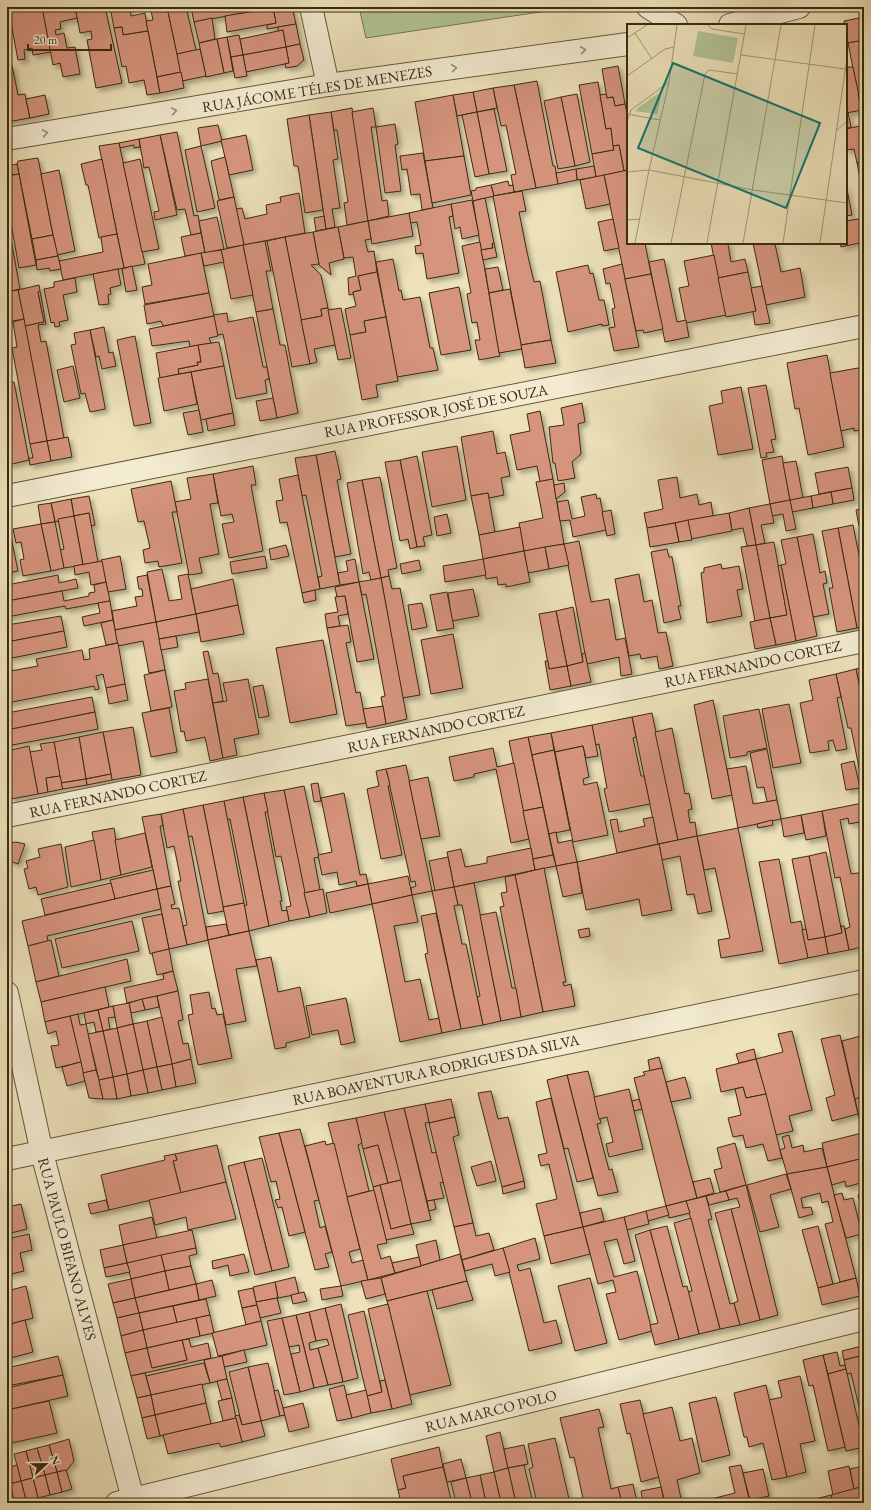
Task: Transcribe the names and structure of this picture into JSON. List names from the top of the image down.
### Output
{
  "streets": {
    "street": [
      "RUA JÁCOME TÉLES DE MENEZES",
      "RUA PROFESSOR JOSÉ DE SOUZA",
      "RUA FERNANDO CORTEZ",
      "RUA BOAVENTURA RODRIGUES DA SILVA",
      "RUA PAULO BIFANO ALVES",
      "RUA MARCO POLO"
    ]
  },
  "crossings": [
    ["RUA BOAVENTURA RODRIGUES DA SILVA", "RUA PAULO BIFANO ALVES"],
    ["RUA PAULO BIFANO ALVES", "RUA MARCO POLO"]
  ],
  "one_way": ["RUA JÁCOME TÉLES DE MENEZES"],
  "scale_bar": "20 m",
  "north": "right"
}
